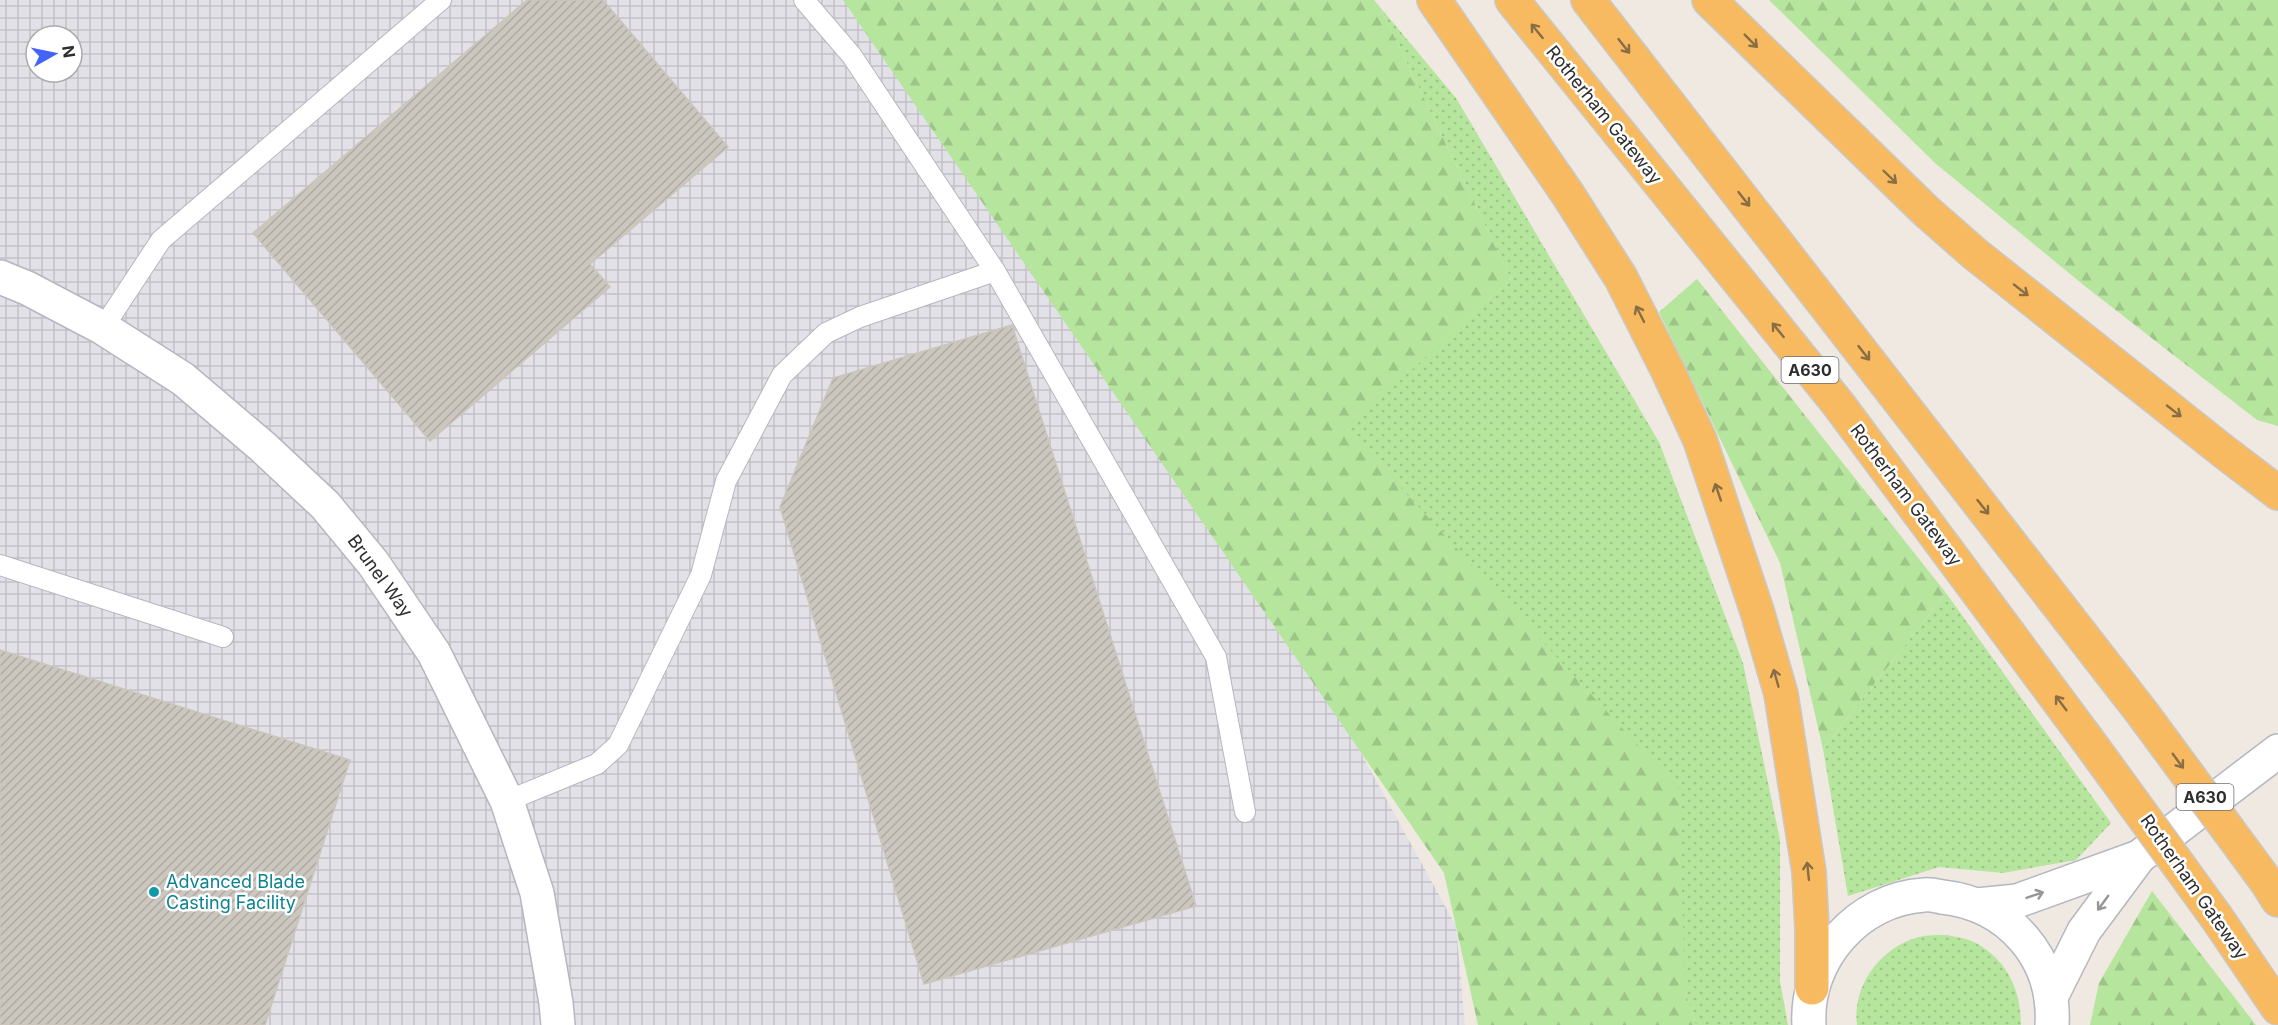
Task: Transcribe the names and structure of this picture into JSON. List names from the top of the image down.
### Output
{
  "streets": {
    "highway": ["Rotherham Gateway", "A630"],
    "street": ["Brunel Way"]
  },
  "places": ["Advanced Blade Casting Facility"],
  "north": "right"
}
